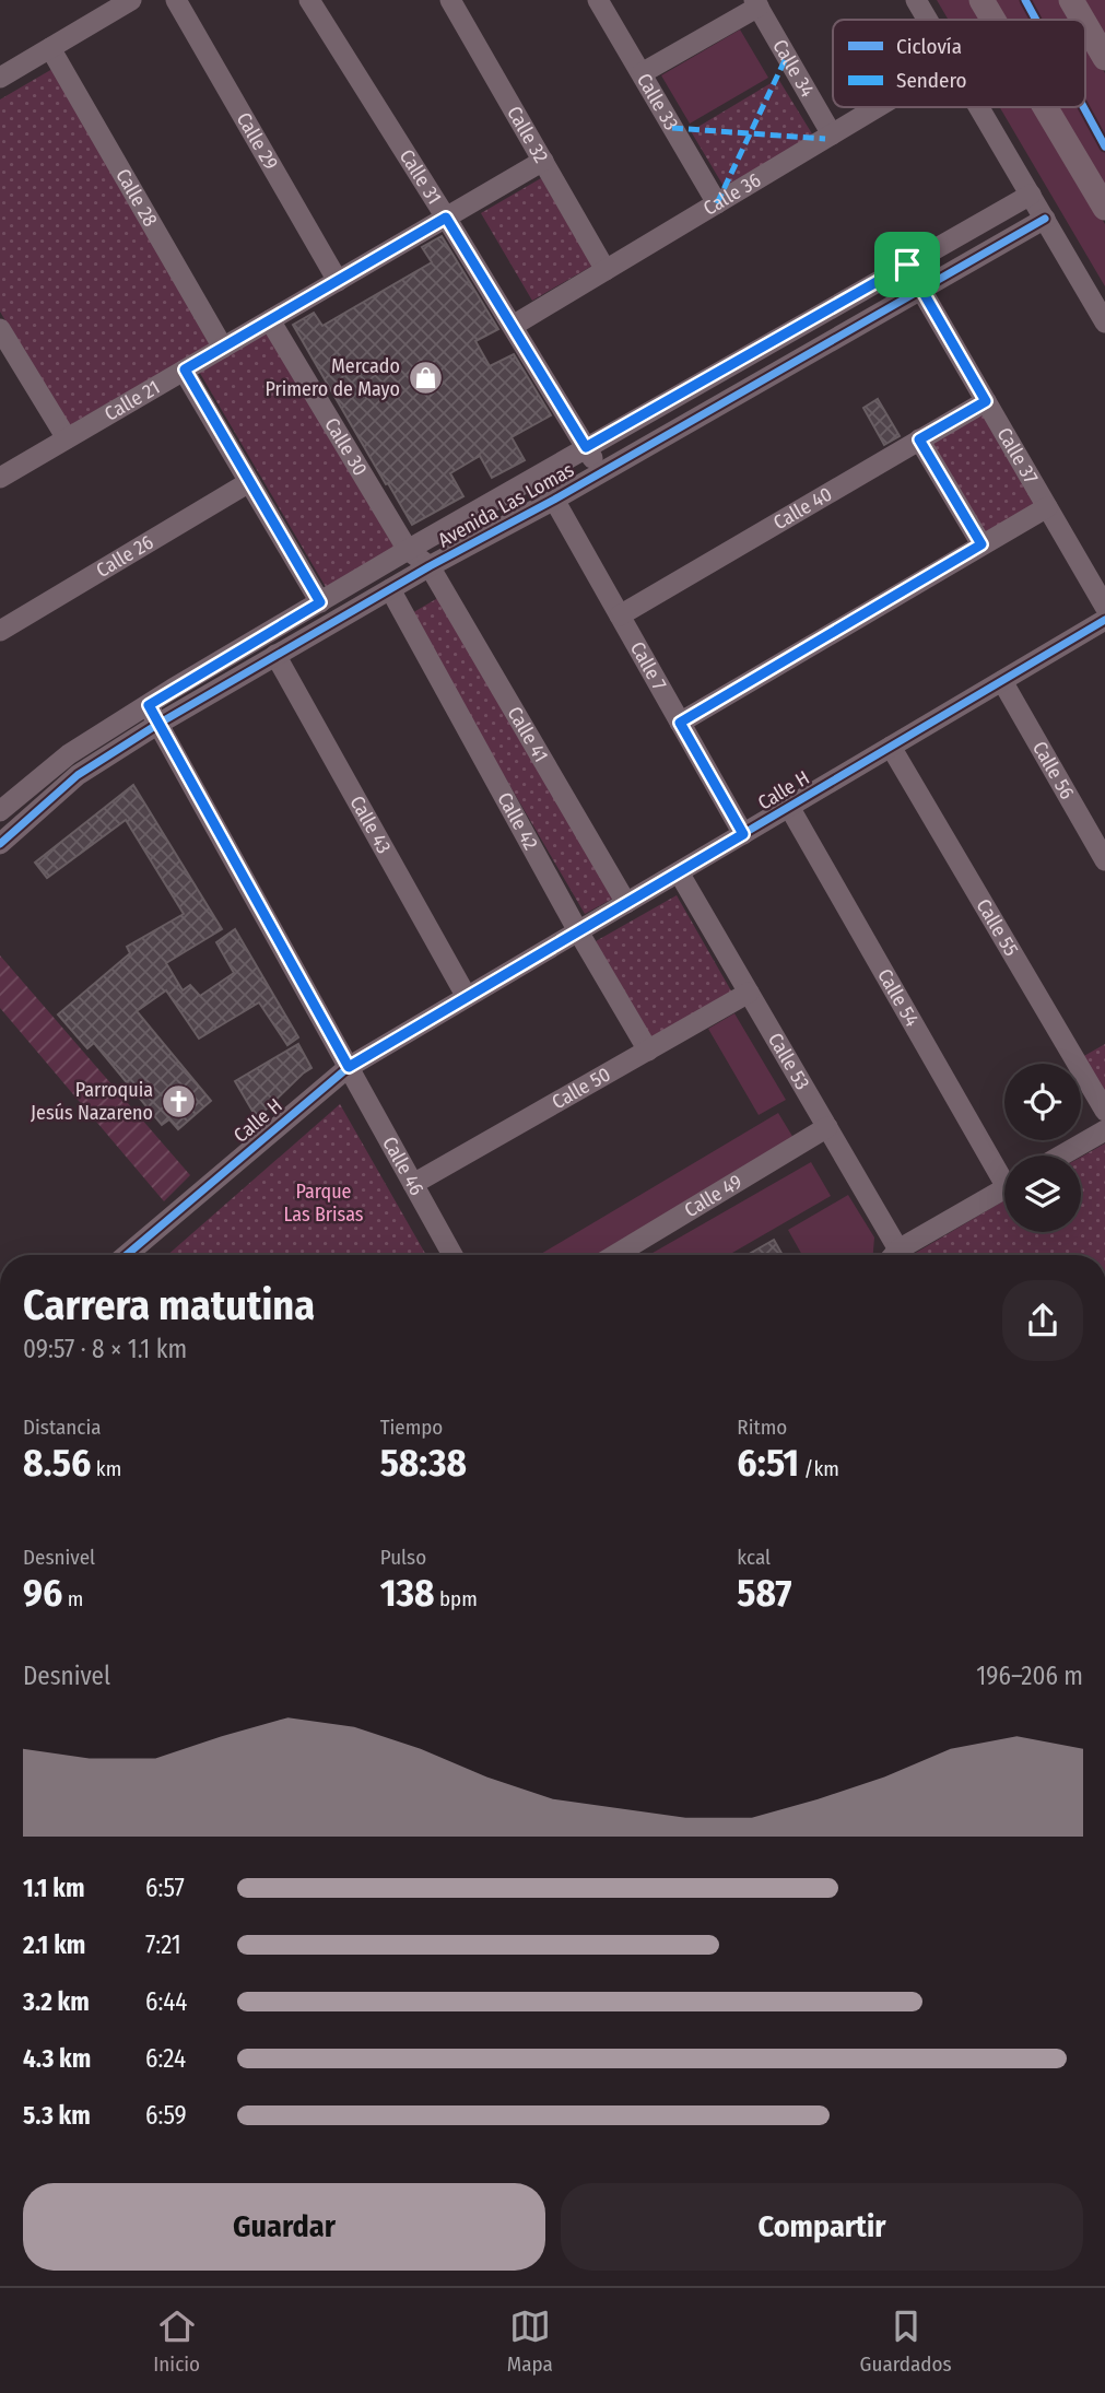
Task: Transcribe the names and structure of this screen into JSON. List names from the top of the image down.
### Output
{
  "streets": {
    "street": [
      "Calle 34",
      "Calle 33",
      "Calle 32",
      "Calle 29",
      "Calle 31",
      "Calle 36",
      "Calle 28",
      "Calle 21",
      "Calle 30",
      "Calle 37",
      "Avenida Las Lomas",
      "Calle 40",
      "Calle 26",
      "Calle 7",
      "Calle 41",
      "Calle 56",
      "Calle H",
      "Calle 42",
      "Calle 43",
      "Calle 55",
      "Calle 54",
      "Calle 53",
      "Calle 50",
      "Calle 46",
      "Calle 49"
    ]
  },
  "crossings": [
    ["Calle 34", "Calle 36"],
    ["Calle 33", "Calle 36"],
    ["Calle 32", "Calle 36"],
    ["Calle 32", "Calle 21"],
    ["Calle 29", "Calle 21"],
    ["Calle 31", "Calle 36"],
    ["Calle 31", "Calle 21"],
    ["Calle 31", "Avenida Las Lomas"],
    ["Calle 28", "Calle 21"],
    ["Calle 21", "Calle 30"],
    ["Calle 30", "Avenida Las Lomas"],
    ["Calle 30", "Calle 41"],
    ["Calle 37", "Avenida Las Lomas"],
    ["Calle 37", "Calle 40"],
    ["Avenida Las Lomas", "Calle 7"],
    ["Avenida Las Lomas", "Calle 41"],
    ["Avenida Las Lomas", "Calle 42"],
    ["Avenida Las Lomas", "Calle 43"],
    ["Avenida Las Lomas", "Calle 46"],
    ["Calle 40", "Calle 7"],
    ["Calle 7", "Calle H"],
    ["Calle 41", "Calle H"],
    ["Calle 56", "Calle H"],
    ["Calle H", "Calle 42"],
    ["Calle H", "Calle 43"],
    ["Calle H", "Calle 55"],
    ["Calle H", "Calle 54"],
    ["Calle H", "Calle 53"],
    ["Calle H", "Calle 46"],
    ["Calle 42", "Calle 50"],
    ["Calle 53", "Calle 50"],
    ["Calle 53", "Calle 49"],
    ["Calle 50", "Calle 46"]
  ],
  "parks": ["Parque Las Brisas"],
  "places": {
    "shop": ["Mercado Primero de Mayo"],
    "church": ["Parroquia Jesús Nazareno"]
  },
  "legend": ["Ciclovía", "Sendero"],
  "page": {
    "heading": ["Carrera matutina", "09:57 · 8 × 1.1 km"],
    "stats": [
      ["Distancia", "8.56 km"],
      ["Tiempo", "58:38"],
      ["Ritmo", "6:51 /km"],
      ["Desnivel", "96 m"],
      ["Pulso", "138 bpm"],
      ["kcal", "587"]
    ],
    "chart": ["Desnivel", "196–206 m"],
    "list": [
      {
        "name": "1.1 km",
        "note": "6:57"
      },
      {
        "name": "2.1 km",
        "note": "7:21"
      },
      {
        "name": "3.2 km",
        "note": "6:44"
      },
      {
        "name": "4.3 km",
        "note": "6:24"
      },
      {
        "name": "5.3 km",
        "note": "6:59"
      }
    ],
    "buttons": ["Guardar", "Compartir"],
    "tabs": ["Inicio", "Mapa", "Guardados"]
  }
}
